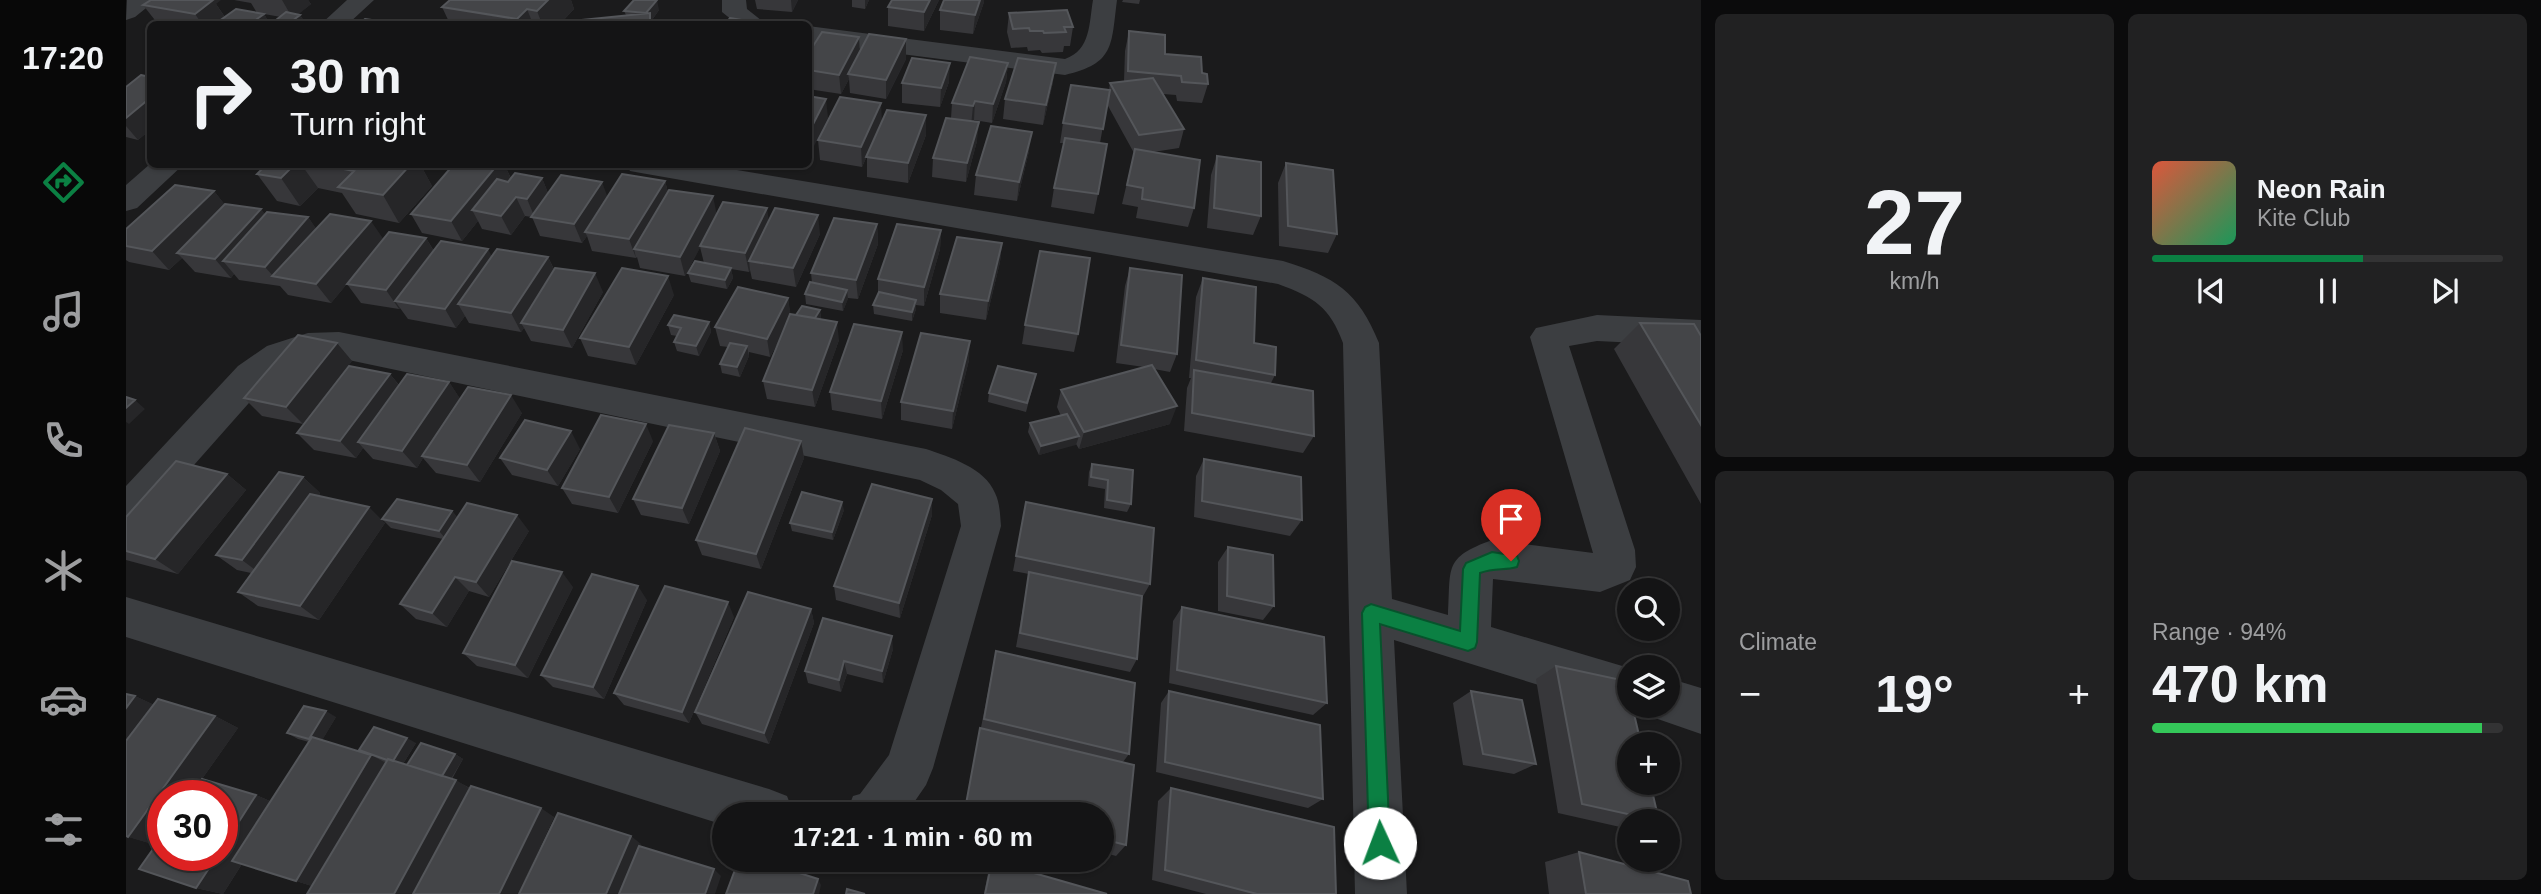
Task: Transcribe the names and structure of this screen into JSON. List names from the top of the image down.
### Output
{
  "page": {
    "tabs": "17:20",
    "tile": [
      ["27", "km/h"],
      "Climate",
      ["Range · 94%", "470 km"]
    ],
    "turn": ["30 m", "Turn right"],
    "song": ["Neon Rain", "Kite Club"],
    "map_buttons": ["+", "−"],
    "heat": ["−", "19°", "+"],
    "limit": "30",
    "trip": "17:21 · 1 min · 60 m"
  }
}
